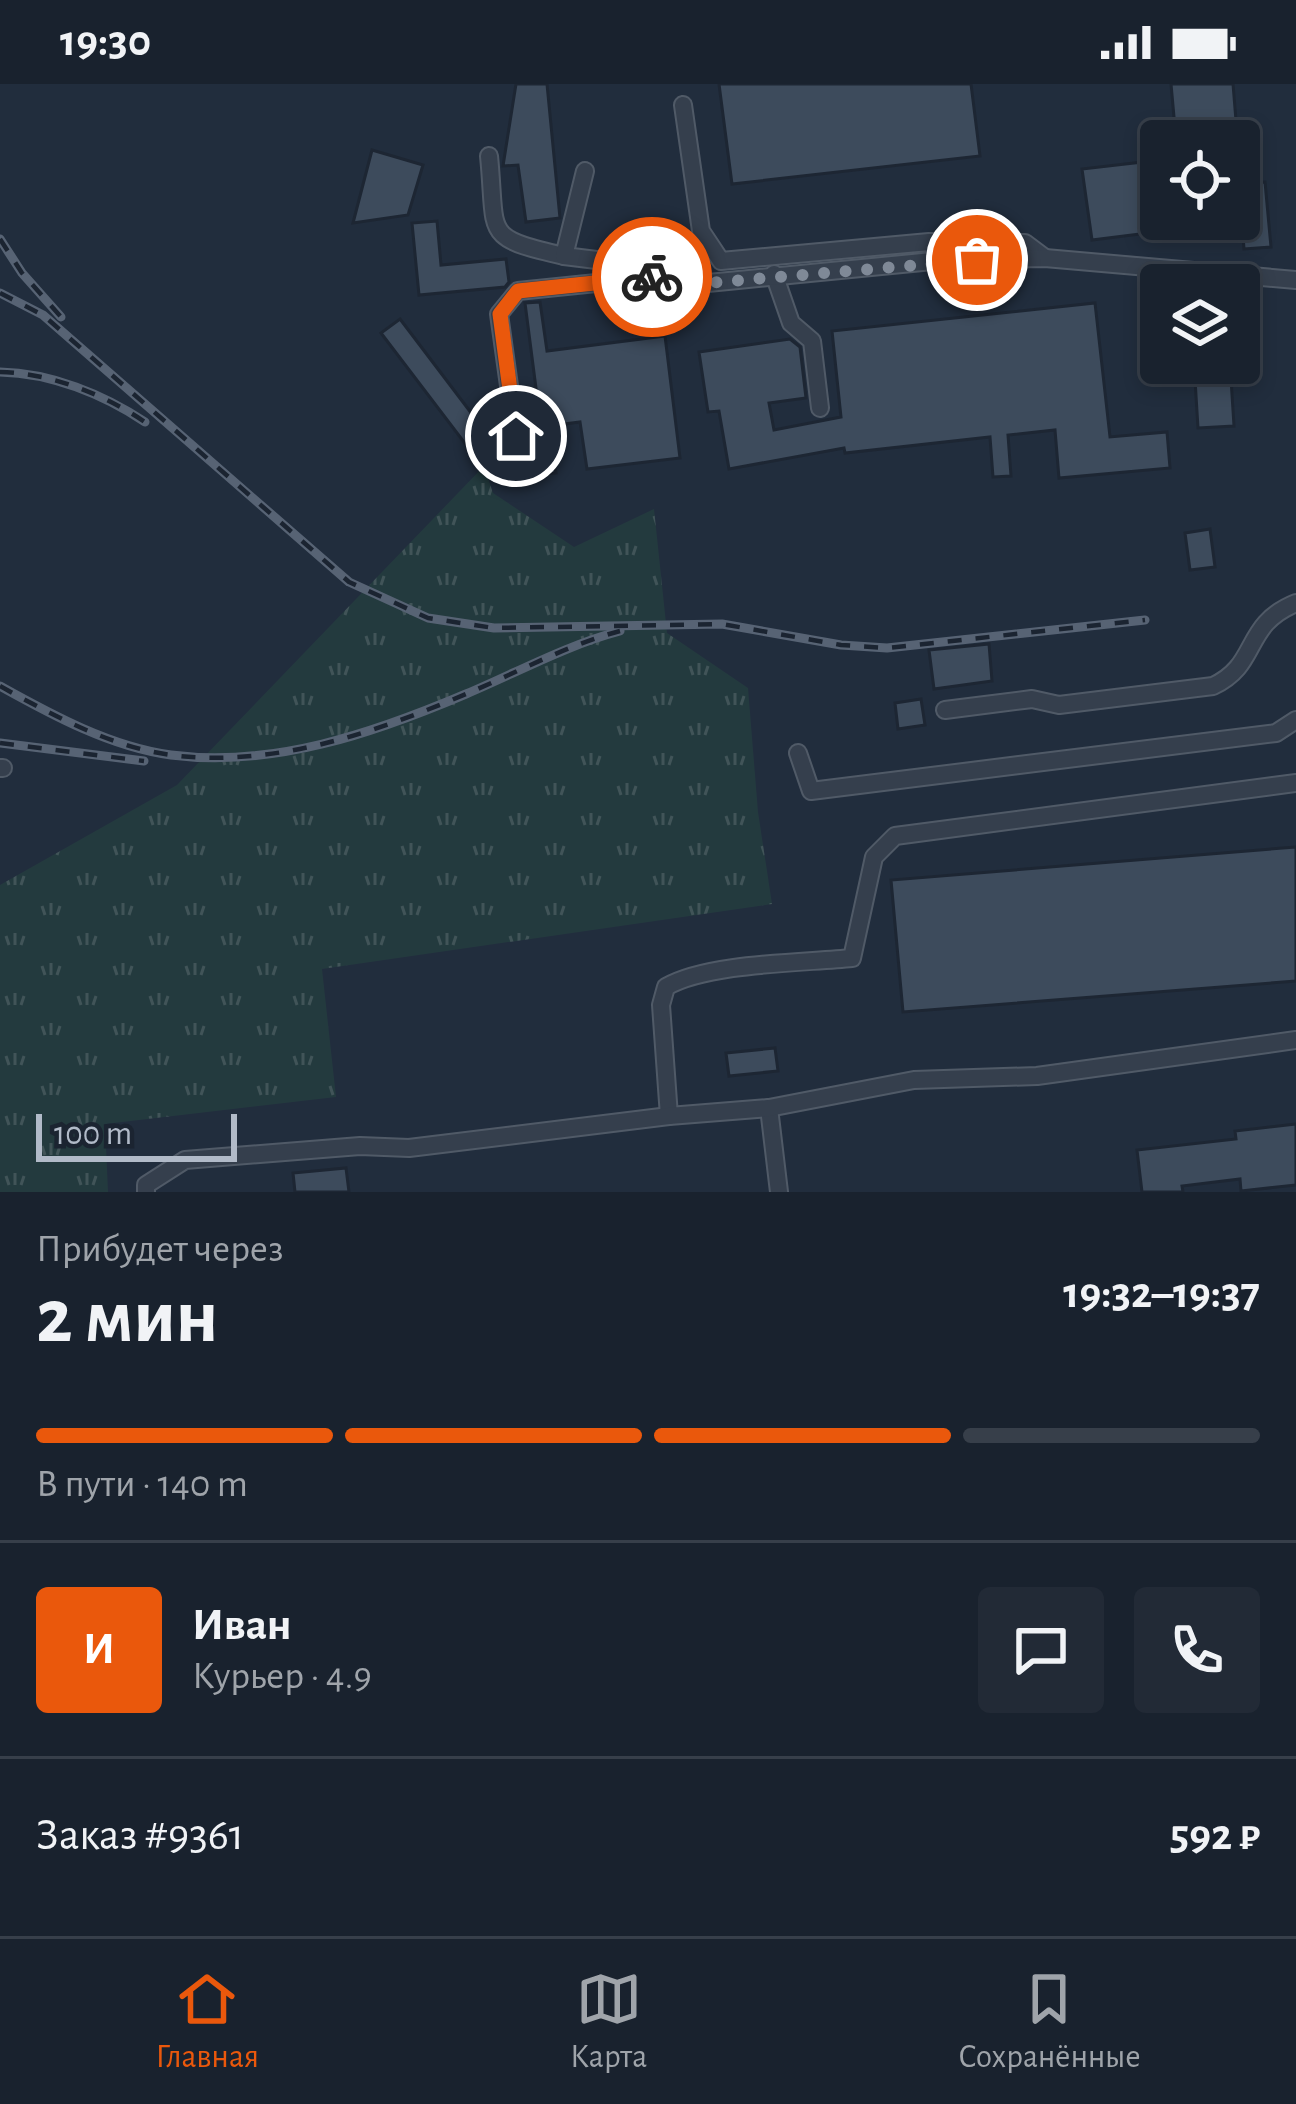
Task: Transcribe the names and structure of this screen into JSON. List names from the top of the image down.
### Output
{
  "scale_bar": "100 m",
  "page": {
    "status": "19:30",
    "scale": "100 m",
    "heading": ["2 мин", "Прибудет через", "19:32–19:37"],
    "panel": [
      "Иван",
      "Курьер · 4.9",
      "Заказ #9361",
      "592 ₽"
    ],
    "bar": "В пути · 140 m",
    "round": "И",
    "tabs": ["Главная", "Карта", "Сохранённые"]
  }
}
